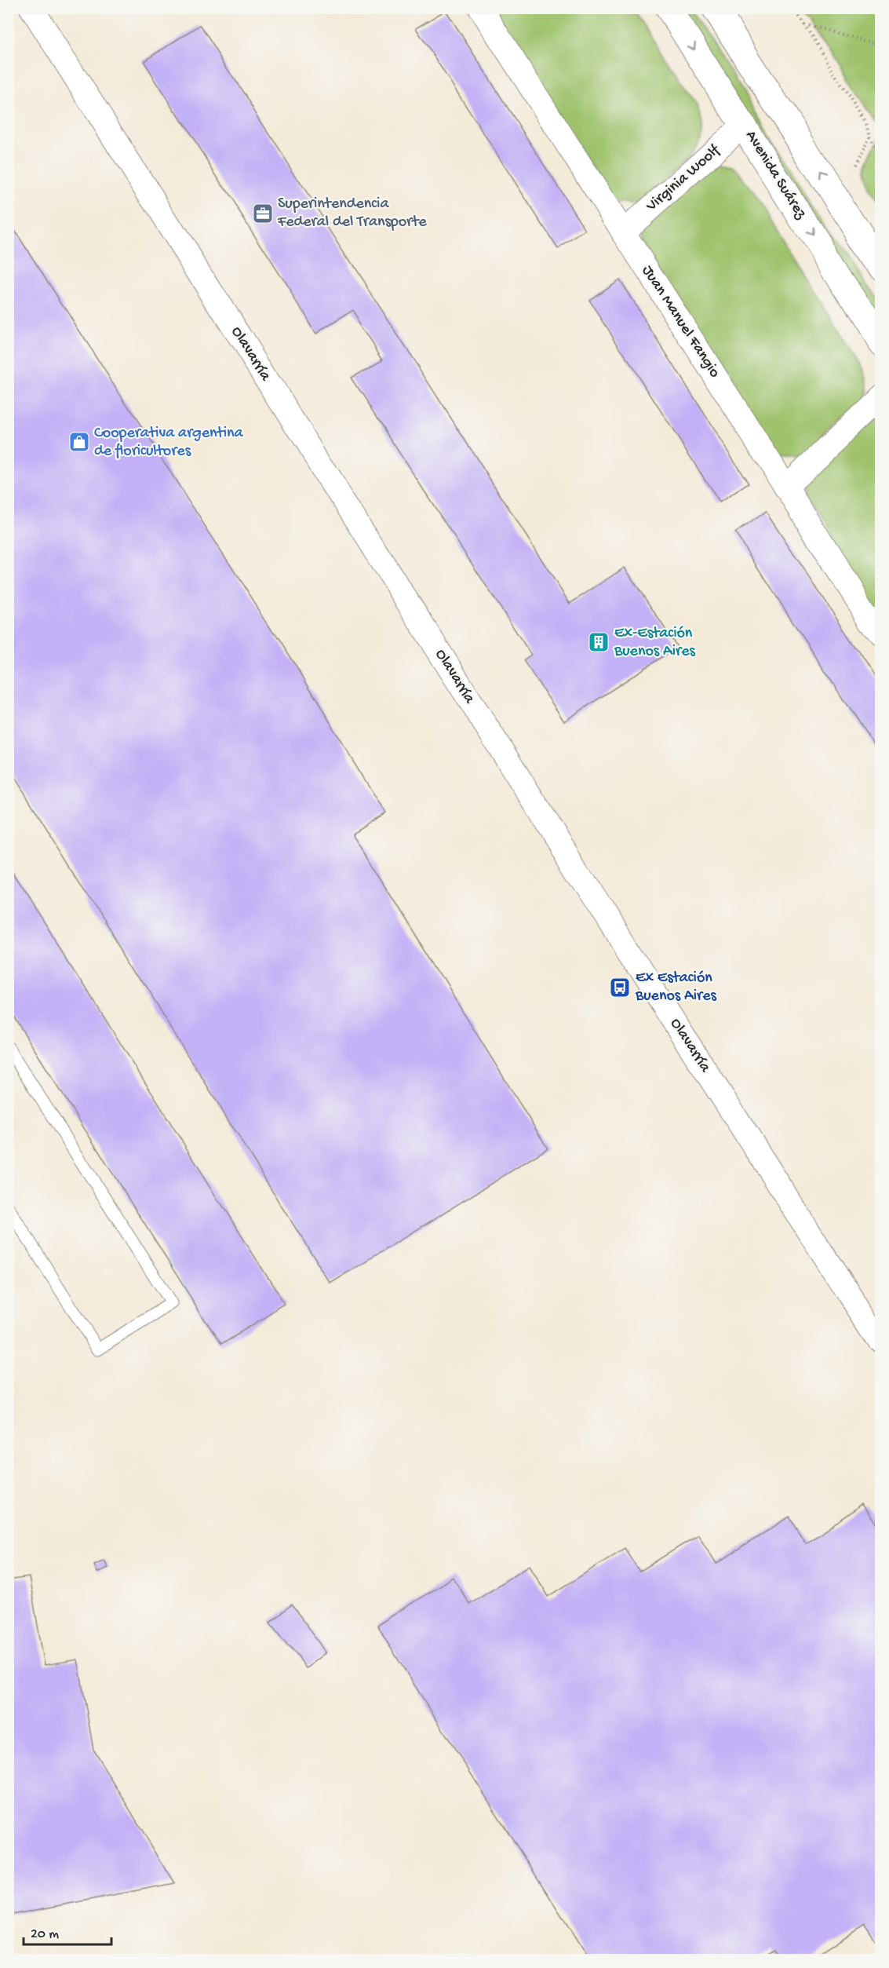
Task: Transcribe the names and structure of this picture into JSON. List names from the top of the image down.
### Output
{
  "streets": {
    "street": [
      "Avenida Suárez",
      "Virginia Woolf",
      "Juan Manuel Fangio",
      "Olavarría"
    ]
  },
  "crossings": [
    ["Avenida Suárez", "Virginia Woolf"],
    ["Virginia Woolf", "Juan Manuel Fangio"]
  ],
  "places": {
    "office": ["Superintendencia Federal del Transporte"],
    "shop": ["Cooperativa argentina de floricultores"],
    "building": ["Ex-Estación Buenos Aires"],
    "bus stop": ["Ex Estación Buenos Aires"]
  },
  "scale_bar": "20 m"
}
